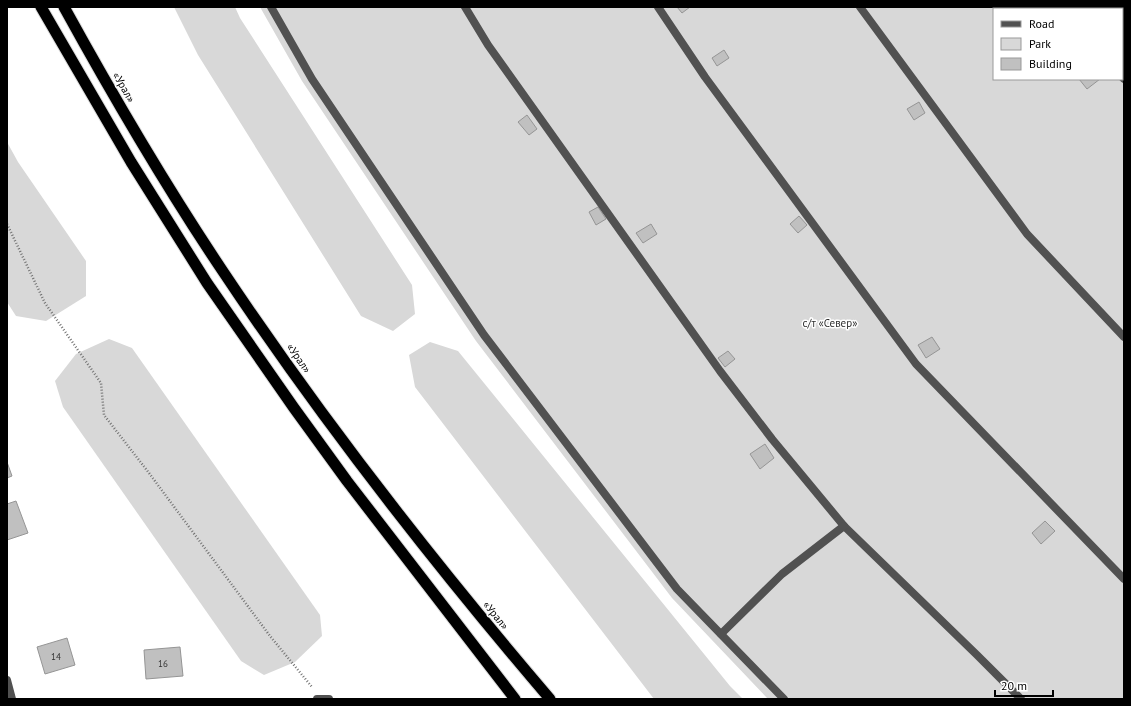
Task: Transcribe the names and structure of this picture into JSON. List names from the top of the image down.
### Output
{
  "streets": {
    "highway": ["«Урал»"]
  },
  "parks": ["с/т «Север»"],
  "house_numbers": ["14", "16"],
  "legend": ["Road", "Park", "Building"],
  "scale_bar": "20 m"
}
